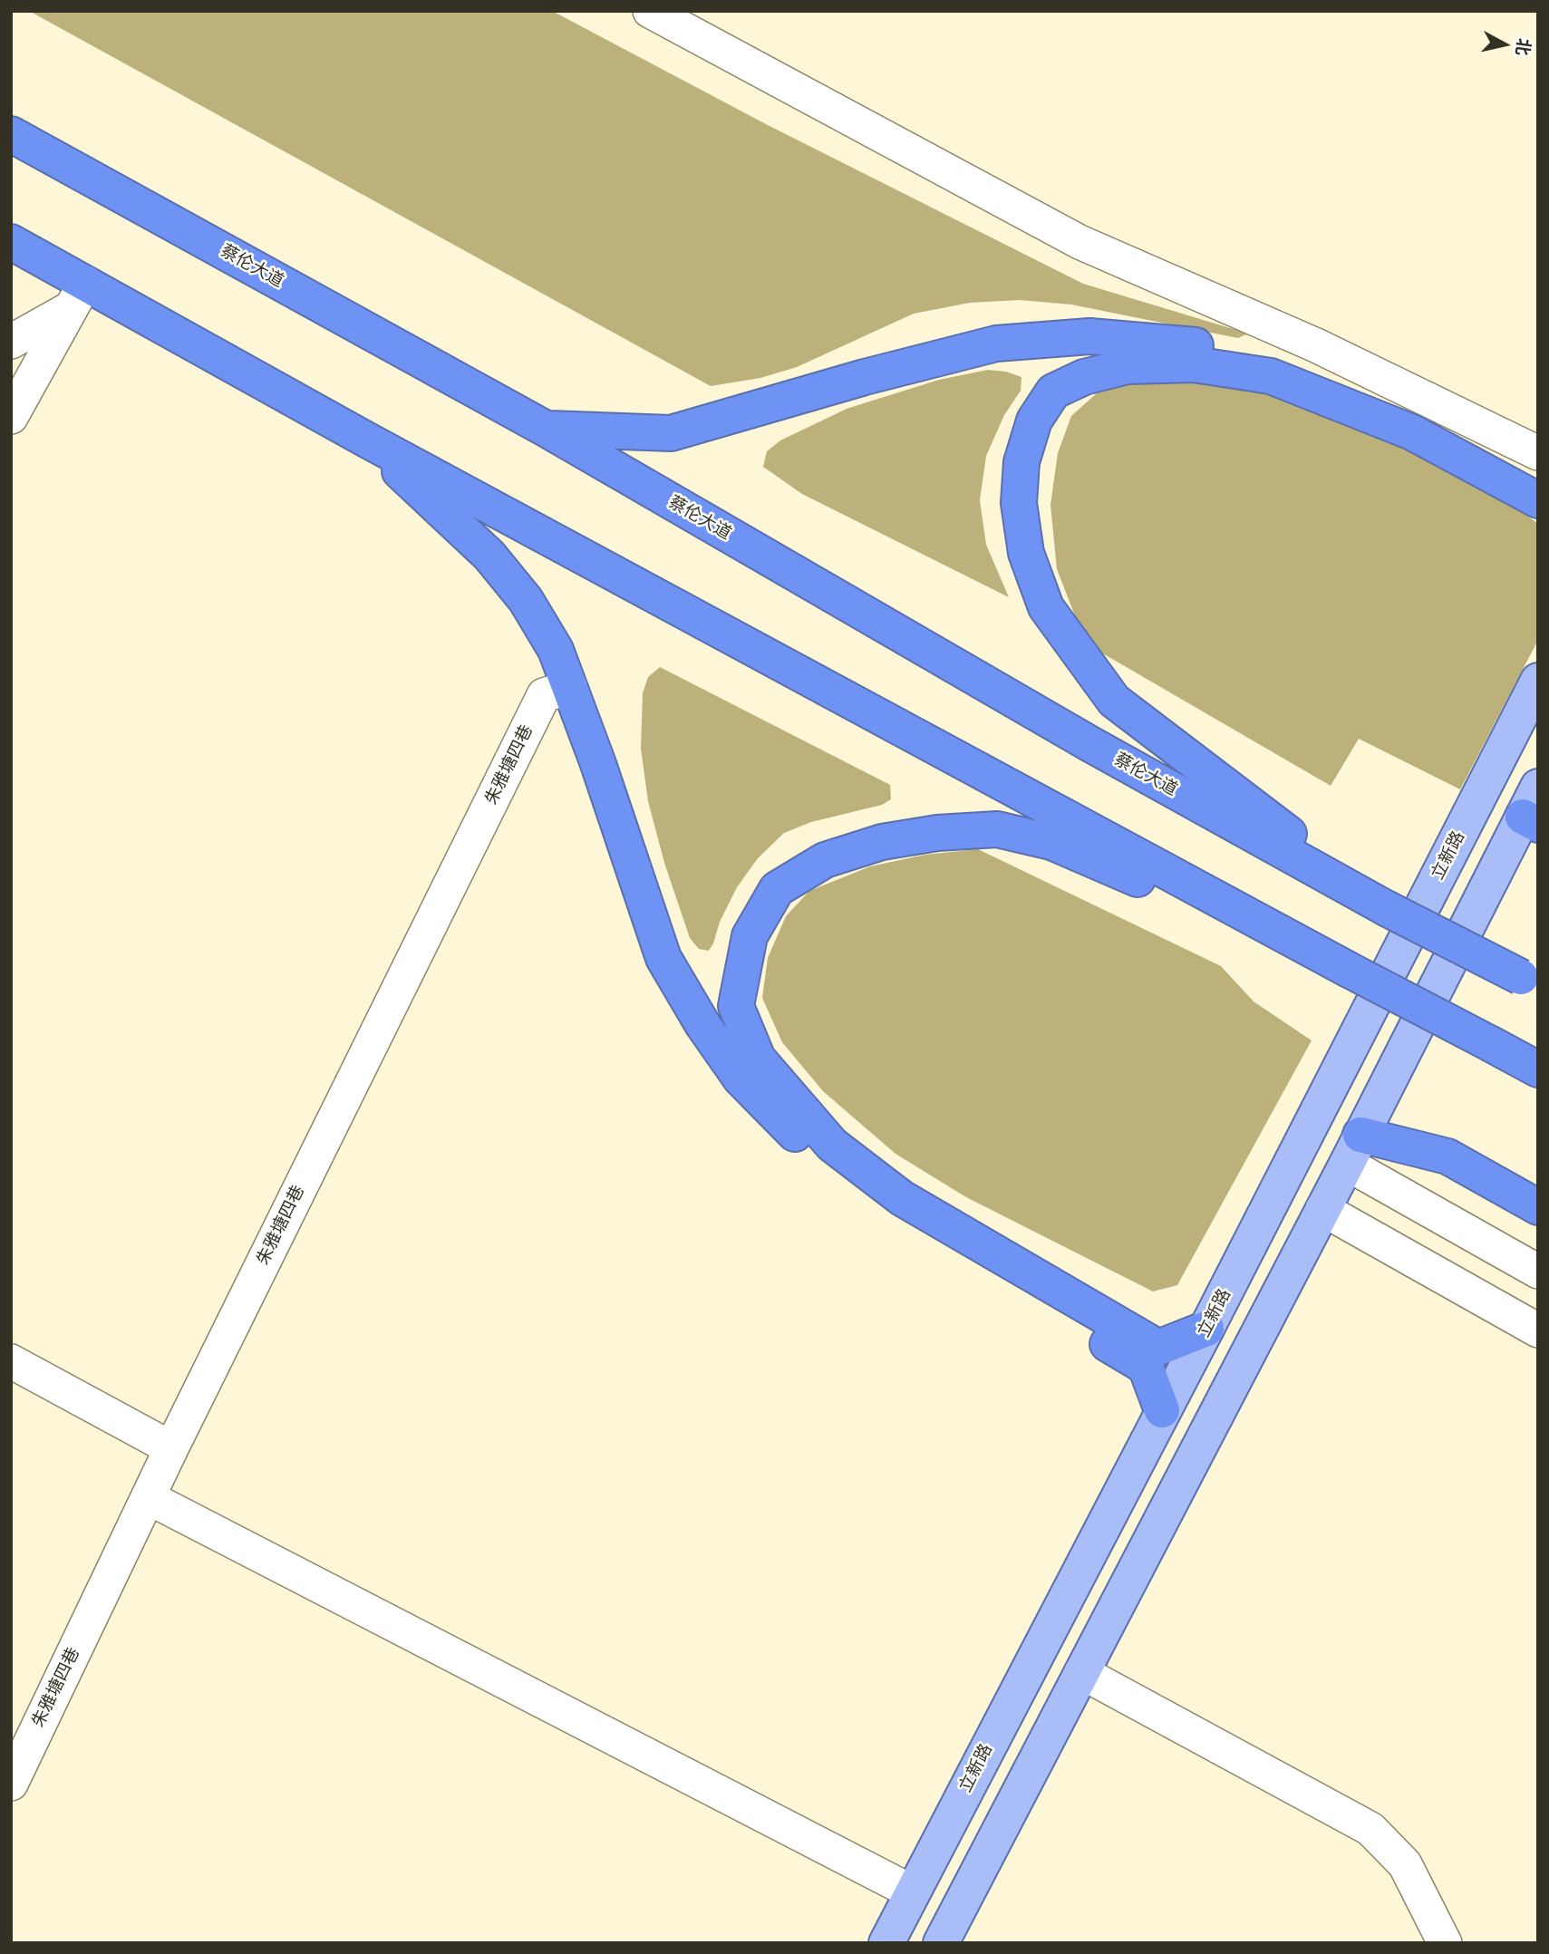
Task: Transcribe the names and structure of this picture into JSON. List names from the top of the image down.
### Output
{
  "streets": {
    "highway": ["蔡伦大道"],
    "main road": ["立新路"],
    "street": ["朱雅塘四巷"]
  },
  "north": "right"
}
